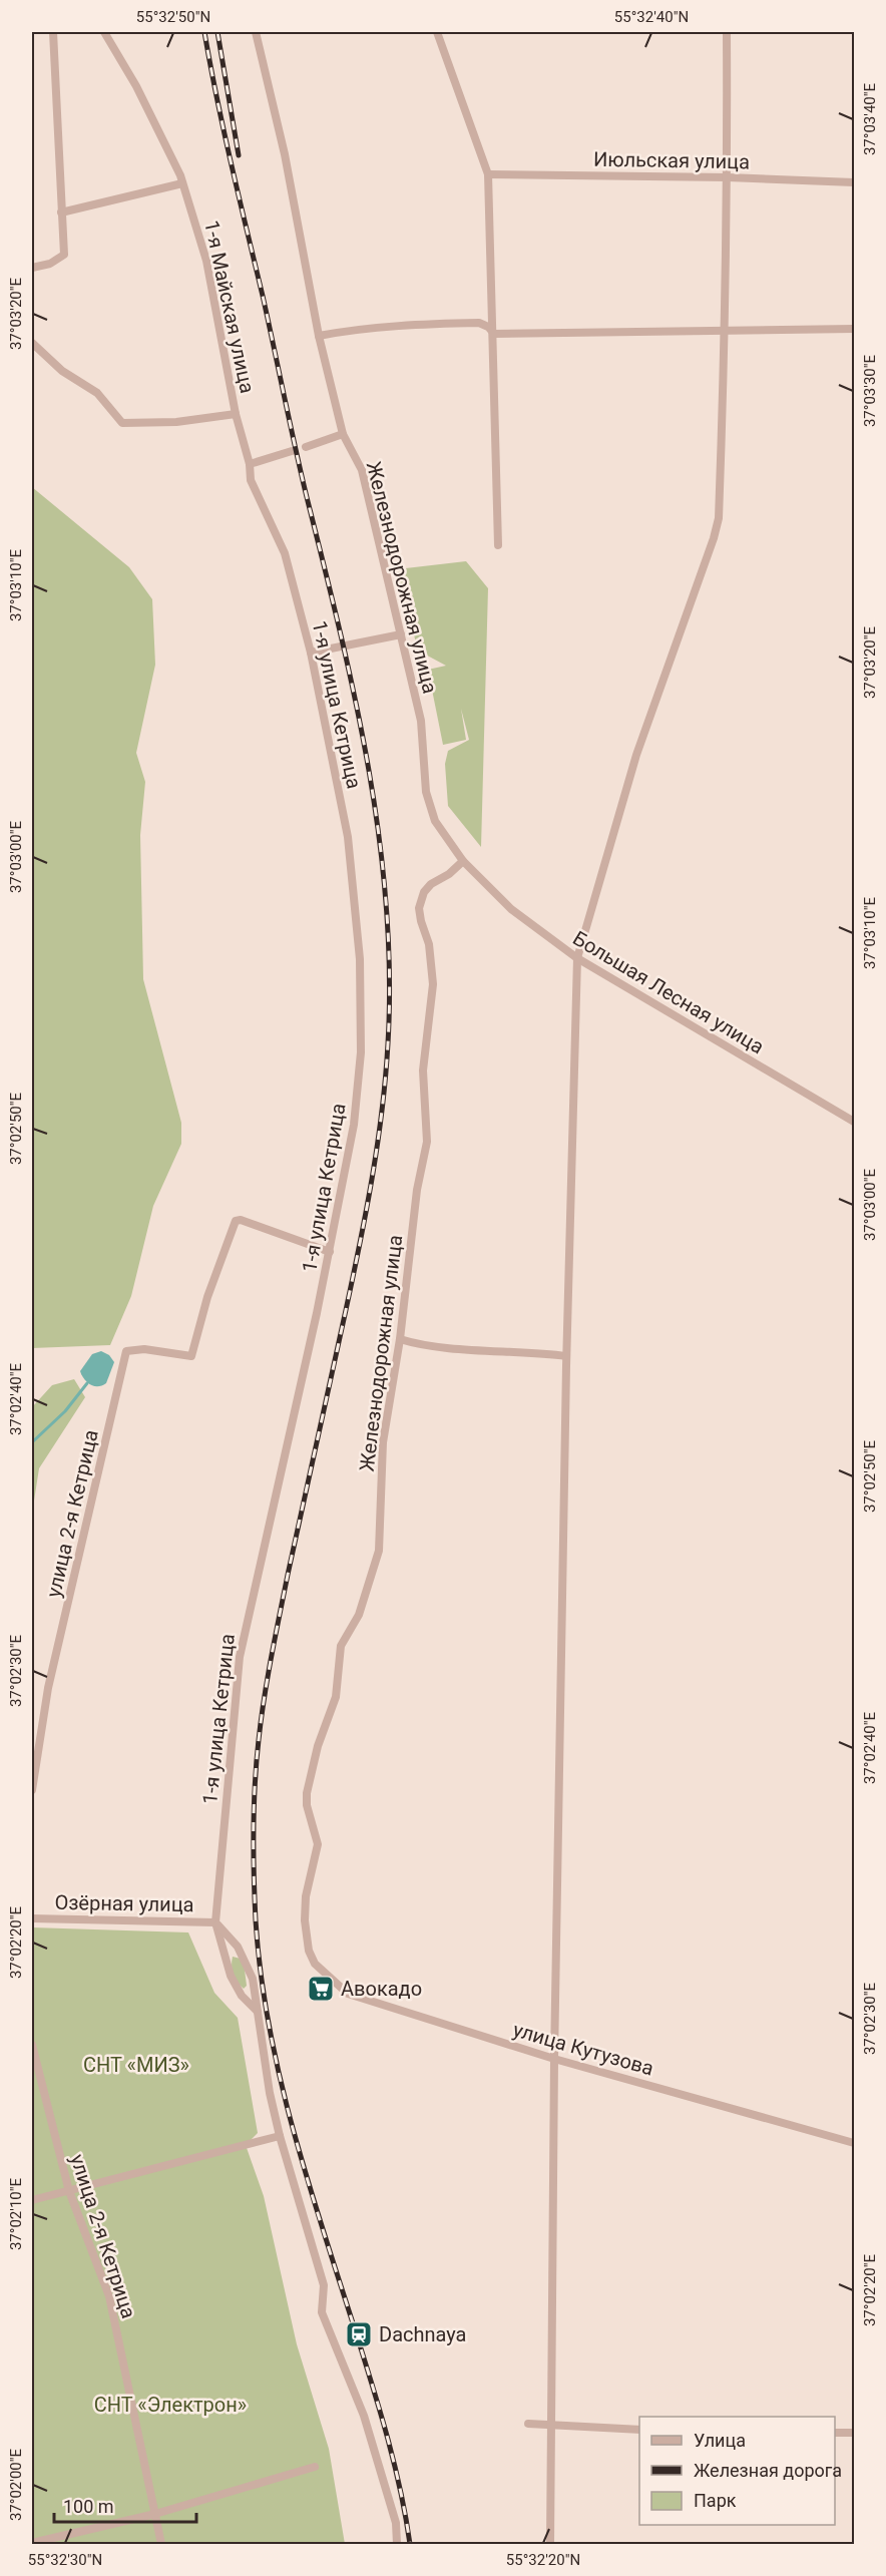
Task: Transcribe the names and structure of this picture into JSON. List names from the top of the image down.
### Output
{
  "streets": {
    "street": [
      "Июльская улица",
      "1-я Майская улица",
      "Железнодорожная улица",
      "1-я улица Кетрица",
      "Большая Лесная улица",
      "улица 2-я Кетрица",
      "Озёрная улица",
      "улица Кутузова"
    ]
  },
  "crossings": [
    ["1-я Майская улица", "1-я улица Кетрица"],
    ["Железнодорожная улица", "Большая Лесная улица"],
    ["Железнодорожная улица", "улица Кутузова"],
    ["1-я улица Кетрица", "улица 2-я Кетрица"],
    ["1-я улица Кетрица", "Озёрная улица"]
  ],
  "parks": ["СНТ «МИЗ»", "СНТ «Электрон»"],
  "places": {
    "supermarket": ["Авокадо"],
    "station": ["Dachnaya"]
  },
  "legend": ["Улица", "Железная дорога", "Парк"],
  "scale_bar": "100 m",
  "coordinates": [
    "55°32'50\"N",
    "55°32'40\"N",
    "37°03'40\"E",
    "37°03'20\"E",
    "37°03'30\"E",
    "37°03'10\"E",
    "37°03'00\"E",
    "37°02'50\"E",
    "37°02'40\"E",
    "37°02'30\"E",
    "37°02'20\"E",
    "37°02'10\"E",
    "37°02'00\"E",
    "55°32'30\"N",
    "55°32'20\"N"
  ]
}
